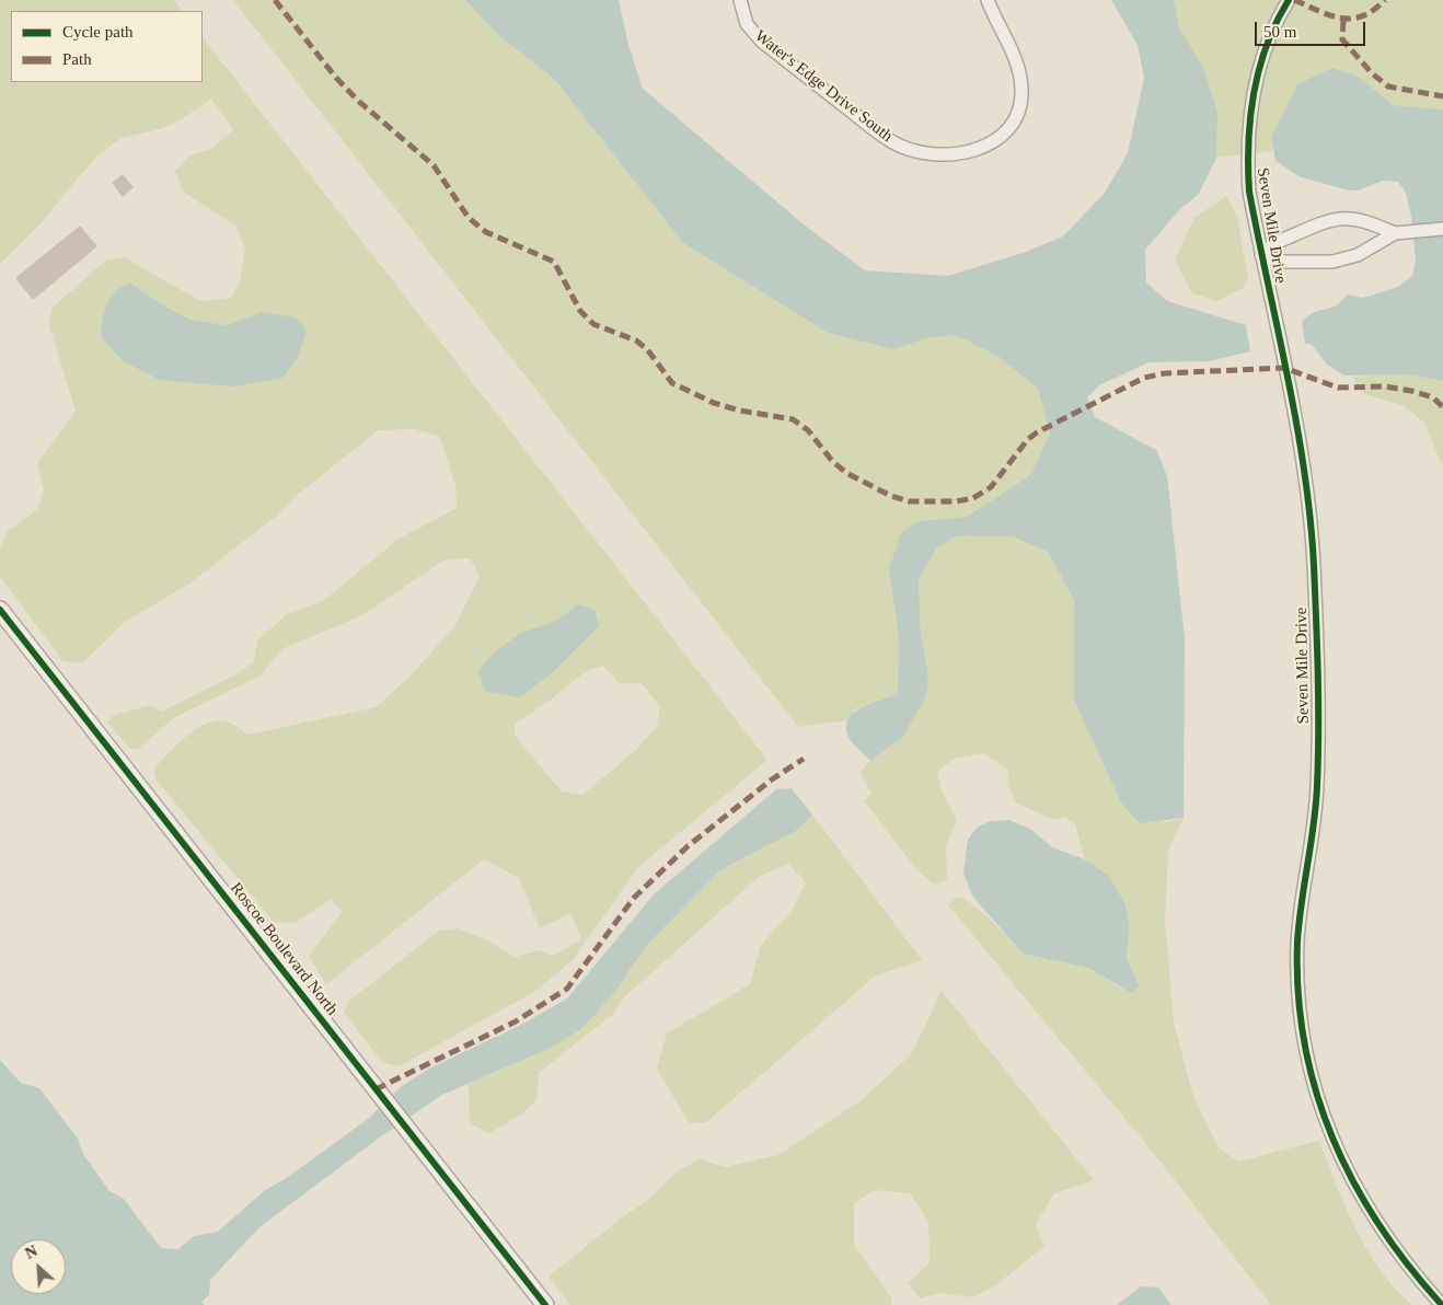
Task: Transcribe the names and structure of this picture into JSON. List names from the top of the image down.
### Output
{
  "streets": {
    "street": ["Water's Edge Drive South", "Seven Mile Drive", "Roscoe Boulevard North"]
  },
  "legend": ["Cycle path", "Path"],
  "scale_bar": "50 m",
  "north": "top left"
}
